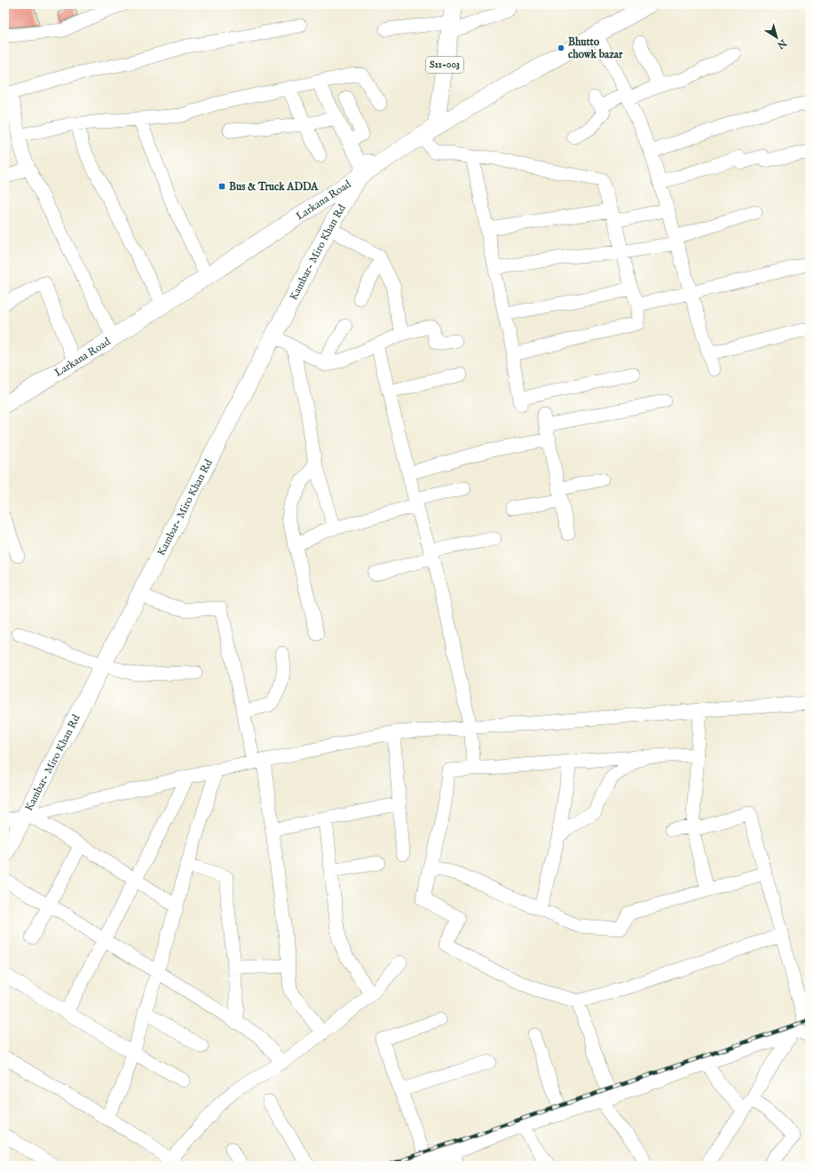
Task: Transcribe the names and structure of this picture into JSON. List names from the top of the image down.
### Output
{
  "streets": {
    "main road": ["S11-003", "Larkana Road", "Kambar- Miro Khan Rd"]
  },
  "crossings": [
    ["S11-003", "Larkana Road"],
    ["Larkana Road", "Kambar- Miro Khan Rd"]
  ],
  "places": {
    "other": ["Bhutto chowk bazar"],
    "transit": ["Bus & Truck ADDA"]
  },
  "north": "bottom right"
}
